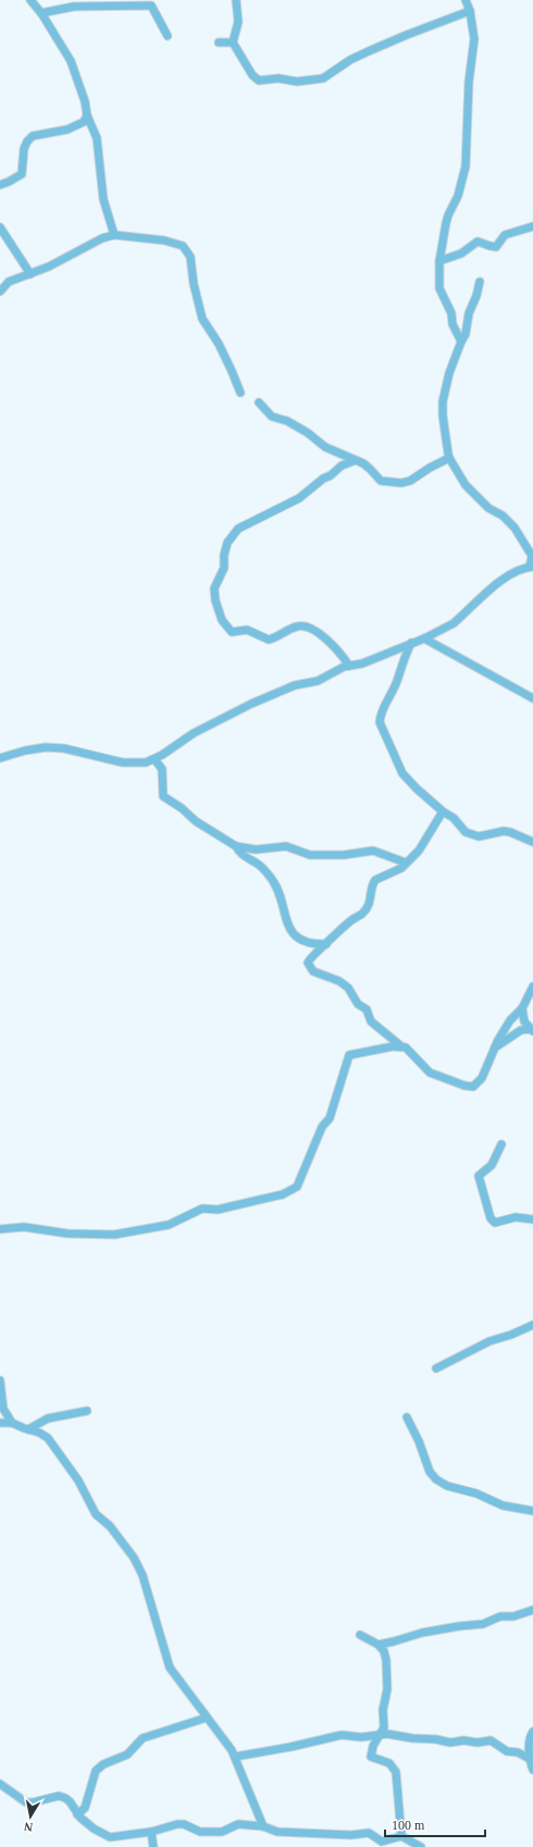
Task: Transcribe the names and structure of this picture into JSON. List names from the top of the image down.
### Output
{
  "scale_bar": "100 m",
  "north": "bottom"
}
